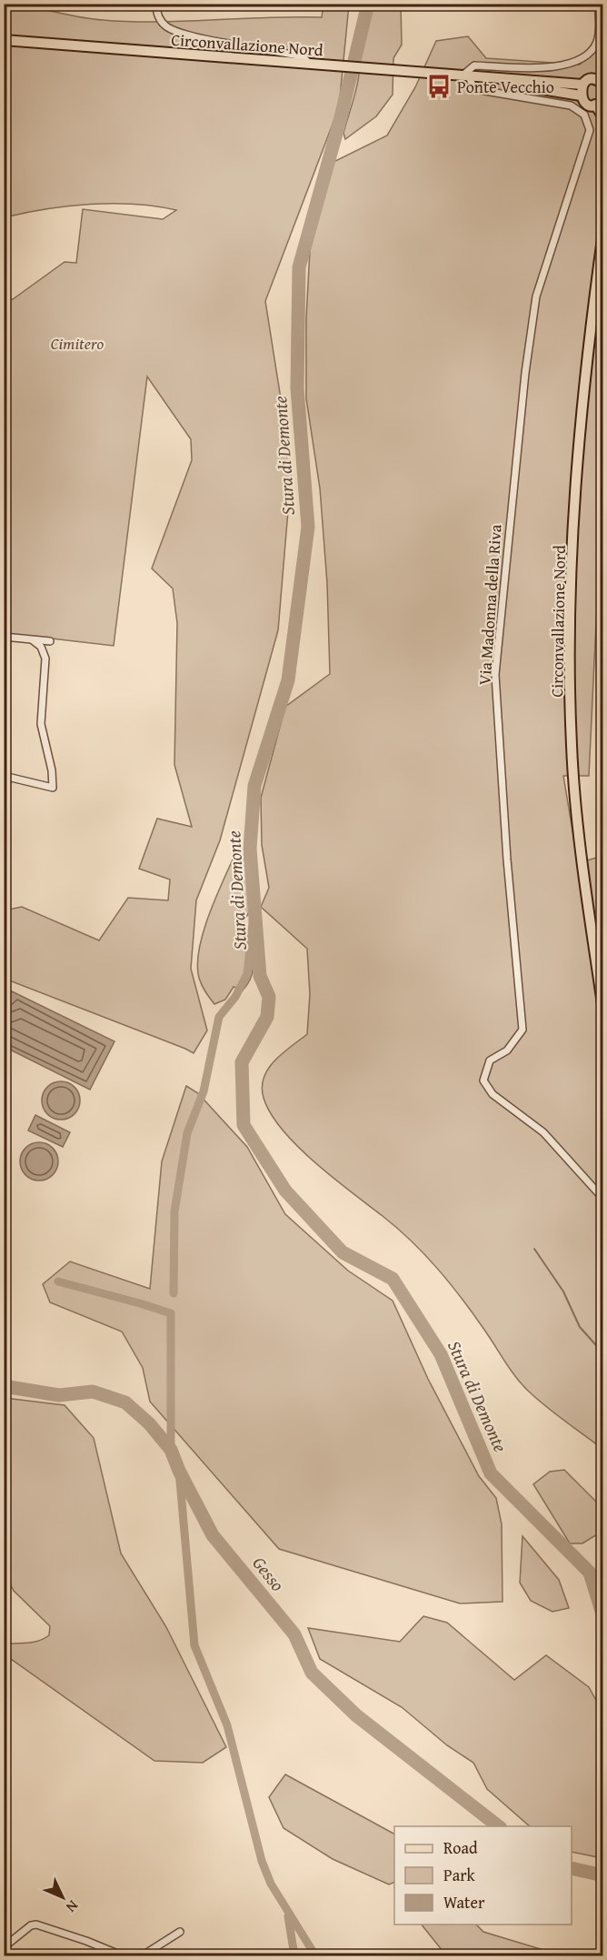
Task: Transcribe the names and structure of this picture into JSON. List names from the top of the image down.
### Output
{
  "streets": {
    "main road": ["Circonvallazione Nord"],
    "street": ["Via Madonna della Riva"]
  },
  "crossings": [
    ["Circonvallazione Nord", "Via Madonna della Riva"]
  ],
  "water": ["Stura di Demonte", "Gesso"],
  "parks": ["Cimitero"],
  "places": {
    "bus stop": ["Ponte Vecchio"]
  },
  "legend": ["Road", "Park", "Water"],
  "north": "bottom right"
}
